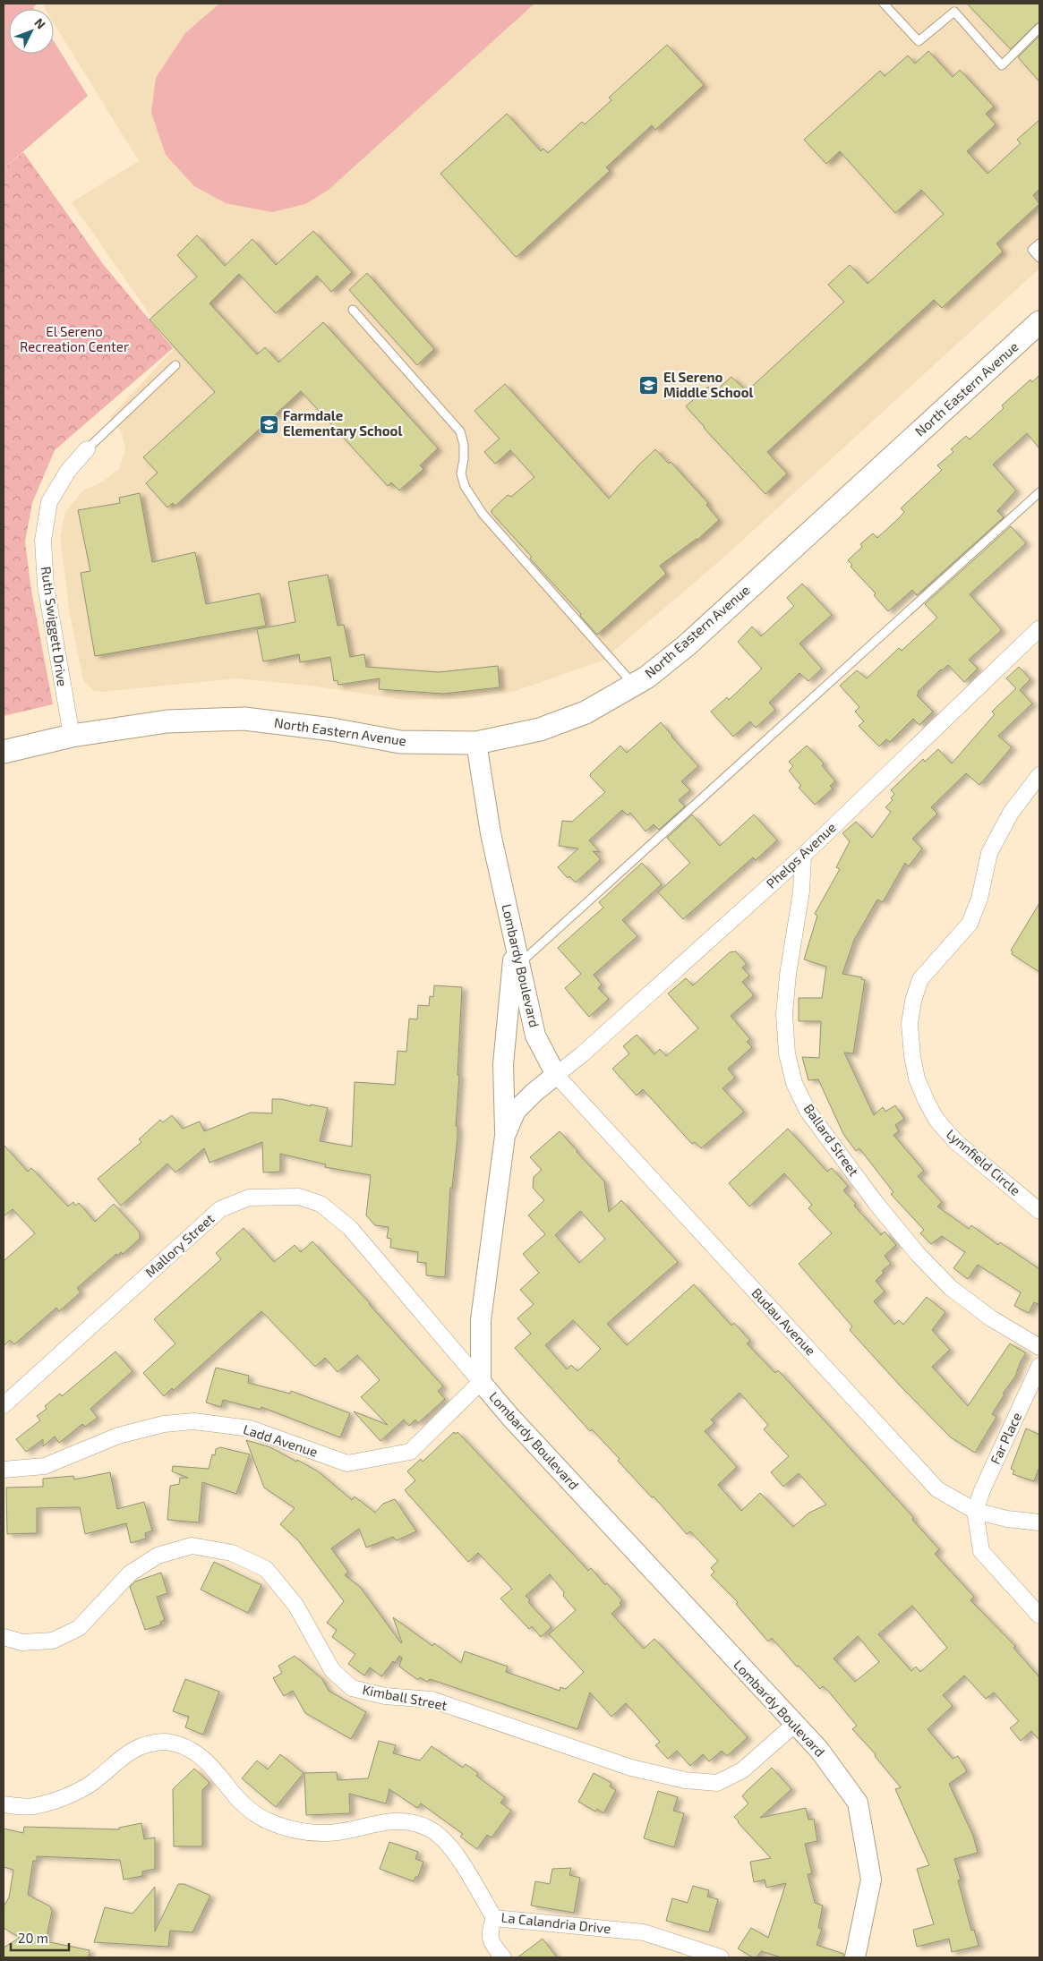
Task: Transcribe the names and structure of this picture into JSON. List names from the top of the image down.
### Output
{
  "streets": {
    "main road": ["North Eastern Avenue"],
    "street": [
      "Ruth Swiggett Drive",
      "Phelps Avenue",
      "Lombardy Boulevard",
      "Ballard Street",
      "Lynnfield Circle",
      "Mallory Street",
      "Budau Avenue",
      "Far Place",
      "Ladd Avenue",
      "Kimball Street",
      "La Calandria Drive"
    ]
  },
  "crossings": [
    ["North Eastern Avenue", "Ruth Swiggett Drive"],
    ["North Eastern Avenue", "Lombardy Boulevard"],
    ["Phelps Avenue", "Lombardy Boulevard"],
    ["Phelps Avenue", "Ballard Street"],
    ["Phelps Avenue", "Budau Avenue"],
    ["Lombardy Boulevard", "Mallory Street"],
    ["Lombardy Boulevard", "Budau Avenue"],
    ["Lombardy Boulevard", "Ladd Avenue"],
    ["Lombardy Boulevard", "Kimball Street"],
    ["Mallory Street", "Ladd Avenue"],
    ["Budau Avenue", "Far Place"]
  ],
  "parks": ["El Sereno Recreation Center"],
  "places": {
    "school or university": ["El Sereno Middle School", "Farmdale Elementary School"]
  },
  "scale_bar": "20 m",
  "north": "top right"
}
